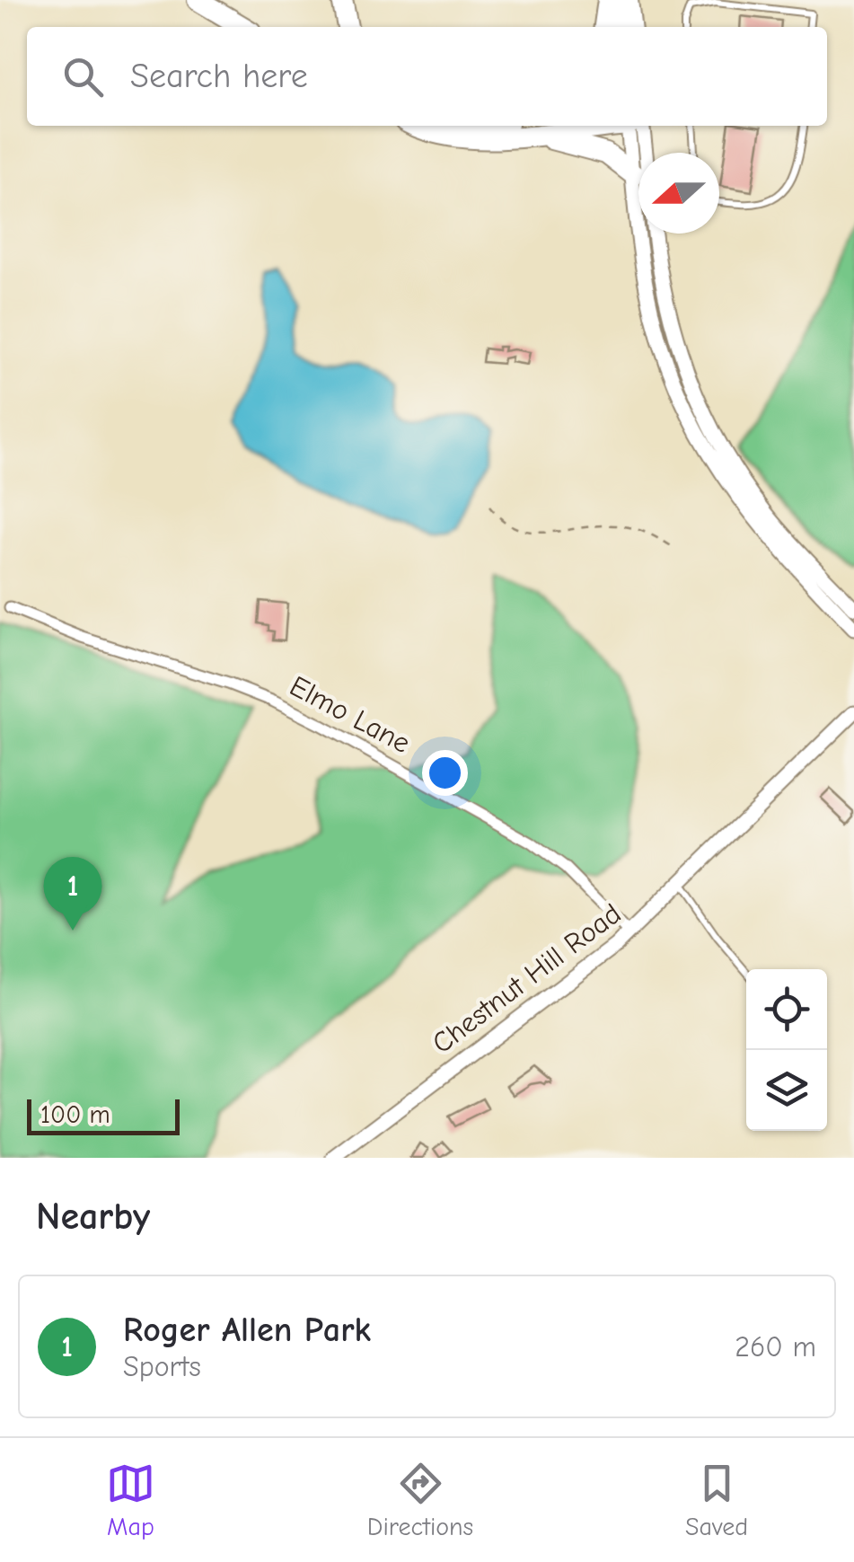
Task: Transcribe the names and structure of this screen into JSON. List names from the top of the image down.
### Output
{
  "streets": {
    "street": ["Elmo Lane", "Chestnut Hill Road"]
  },
  "crossings": [
    ["Elmo Lane", "Chestnut Hill Road"]
  ],
  "scale_bar": "100 m",
  "north": "left",
  "page": {
    "search": "Search here",
    "pins": "1",
    "scale": "100 m",
    "heading": "Nearby",
    "list": [
      {
        "mark": "1",
        "name": "Roger Allen Park",
        "note": "Sports",
        "value": "260 m"
      }
    ],
    "nav": ["Map", "Directions", "Saved"]
  }
}
